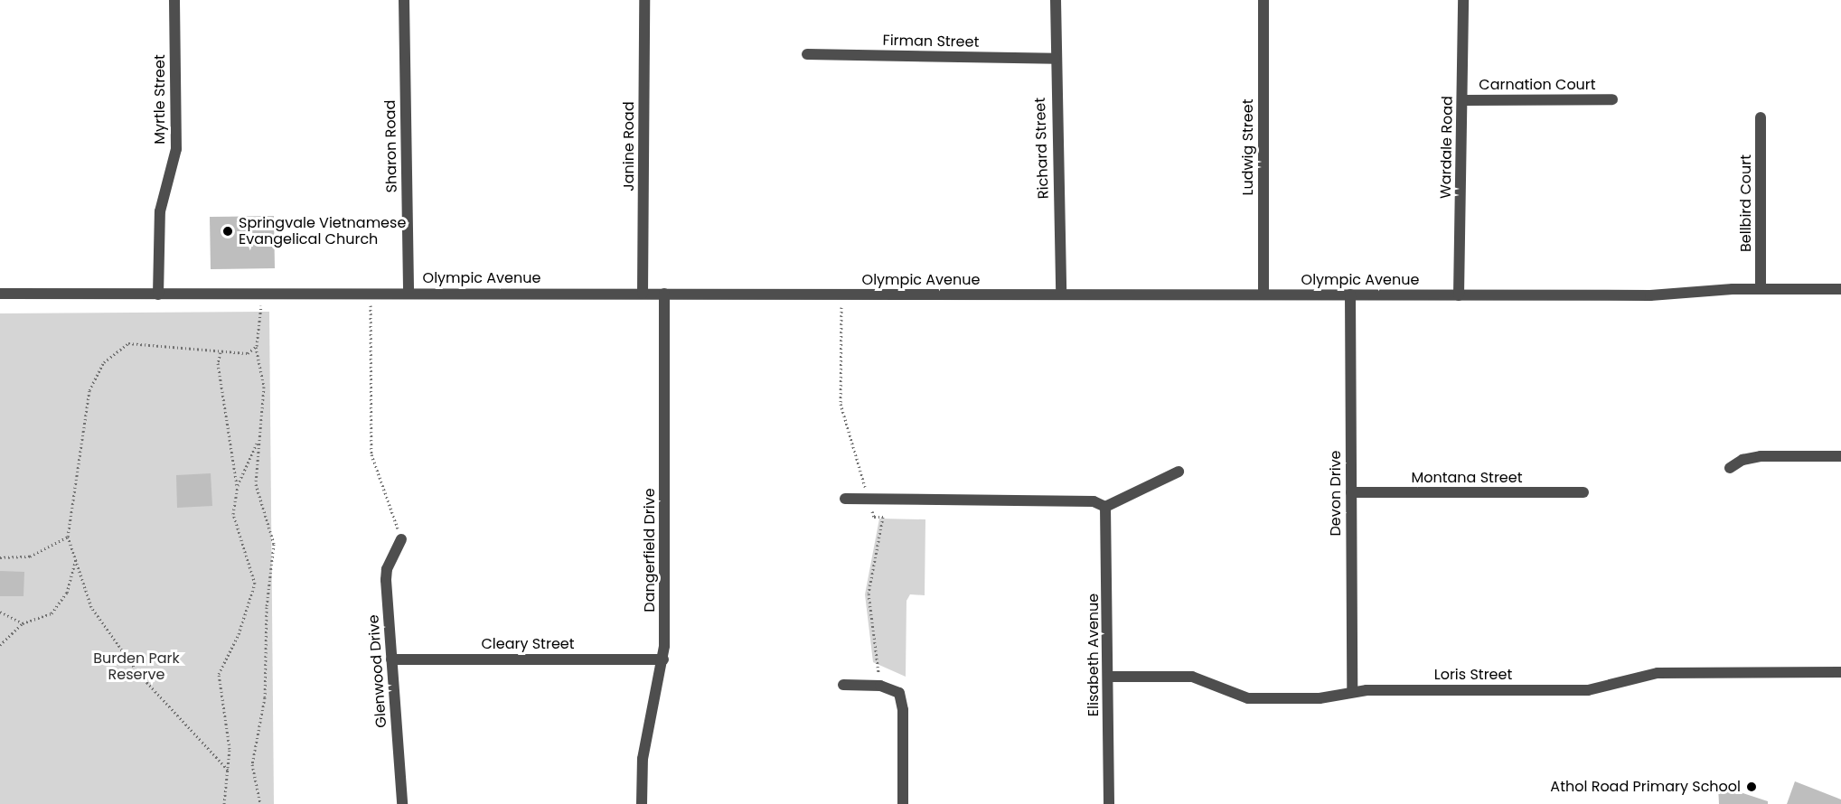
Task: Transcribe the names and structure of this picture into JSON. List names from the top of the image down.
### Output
{
  "streets": {
    "street": [
      "Firman Street",
      "Carnation Court",
      "Myrtle Street",
      "Sharon Road",
      "Janine Road",
      "Ludwig Street",
      "Wardale Road",
      "Richard Street",
      "Bellbird Court",
      "Olympic Avenue",
      "Montana Street",
      "Devon Drive",
      "Dangerfield Drive",
      "Cleary Street",
      "Elisabeth Avenue",
      "Glenwood Drive",
      "Loris Street"
    ]
  },
  "crossings": [
    ["Firman Street", "Richard Street"],
    ["Carnation Court", "Wardale Road"],
    ["Myrtle Street", "Olympic Avenue"],
    ["Sharon Road", "Olympic Avenue"],
    ["Janine Road", "Olympic Avenue"],
    ["Ludwig Street", "Olympic Avenue"],
    ["Wardale Road", "Olympic Avenue"],
    ["Richard Street", "Olympic Avenue"],
    ["Bellbird Court", "Olympic Avenue"],
    ["Olympic Avenue", "Devon Drive"],
    ["Olympic Avenue", "Dangerfield Drive"],
    ["Montana Street", "Devon Drive"],
    ["Devon Drive", "Loris Street"],
    ["Dangerfield Drive", "Cleary Street"],
    ["Cleary Street", "Glenwood Drive"],
    ["Elisabeth Avenue", "Loris Street"]
  ],
  "parks": ["Burden Park Reserve"],
  "places": ["Springvale Vietnamese Evangelical Church", "Athol Road Primary School"]
}
